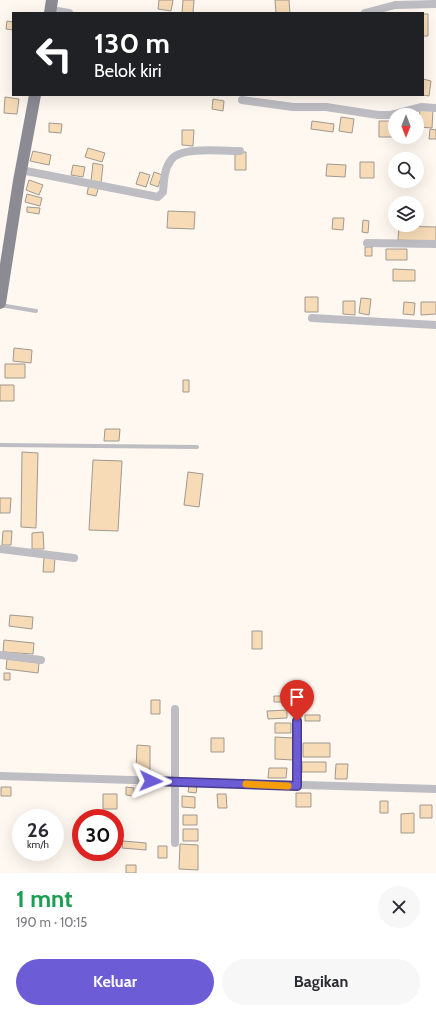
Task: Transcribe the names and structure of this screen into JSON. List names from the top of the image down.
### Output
{
  "north": "bottom",
  "page": {
    "turn": ["130 m", "Belok kiri"],
    "speed": "26 km/h",
    "limit": "30",
    "heading": ["1 mnt", "190 m · 10:15"],
    "buttons": ["Keluar", "Bagikan"]
  }
}
